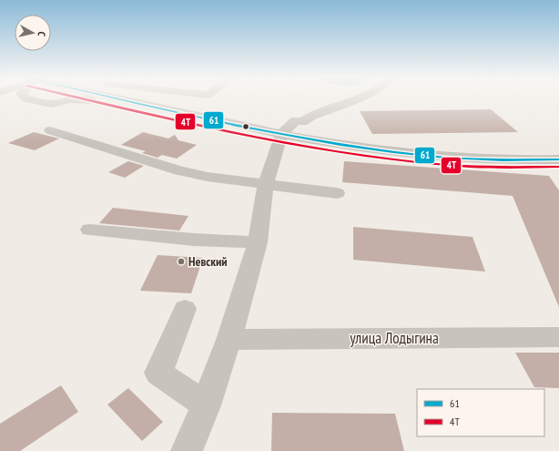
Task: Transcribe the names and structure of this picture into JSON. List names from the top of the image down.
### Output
{
  "streets": {
    "street": ["улица Лодыгина"]
  },
  "places": ["Невский"],
  "lines": ["transit line 61", "transit line 4Т"],
  "legend": ["61", "4Т"],
  "north": "right"
}
